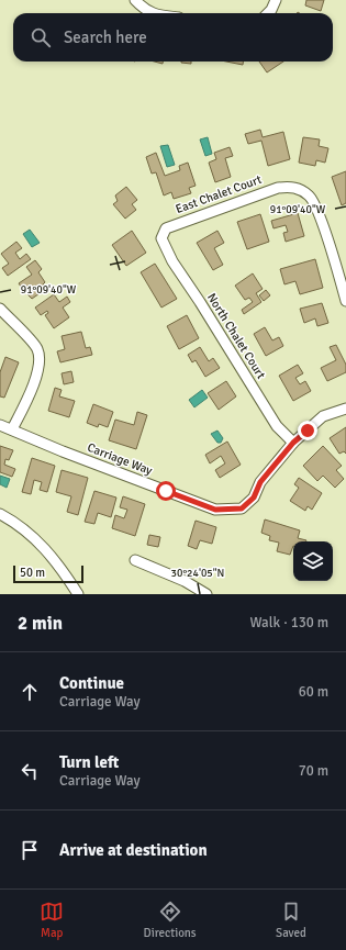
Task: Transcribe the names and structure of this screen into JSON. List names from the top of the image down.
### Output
{
  "streets": {
    "street": ["East Chalet Court", "North Chalet Court", "Carriage Way"]
  },
  "crossings": [
    ["East Chalet Court", "North Chalet Court"],
    ["North Chalet Court", "Carriage Way"]
  ],
  "scale_bar": "50 m",
  "page": {
    "search": "Search here",
    "scale": "50 m",
    "heading": ["2 min", "Walk · 130 m"],
    "list": [
      ["Continue", "Carriage Way", "60 m"],
      ["Turn left", "Carriage Way", "70 m"],
      "Arrive at destination"
    ],
    "nav": ["Map", "Directions", "Saved"]
  },
  "coordinates": ["91°09'40\"W", "30°24'05\"N"]
}
